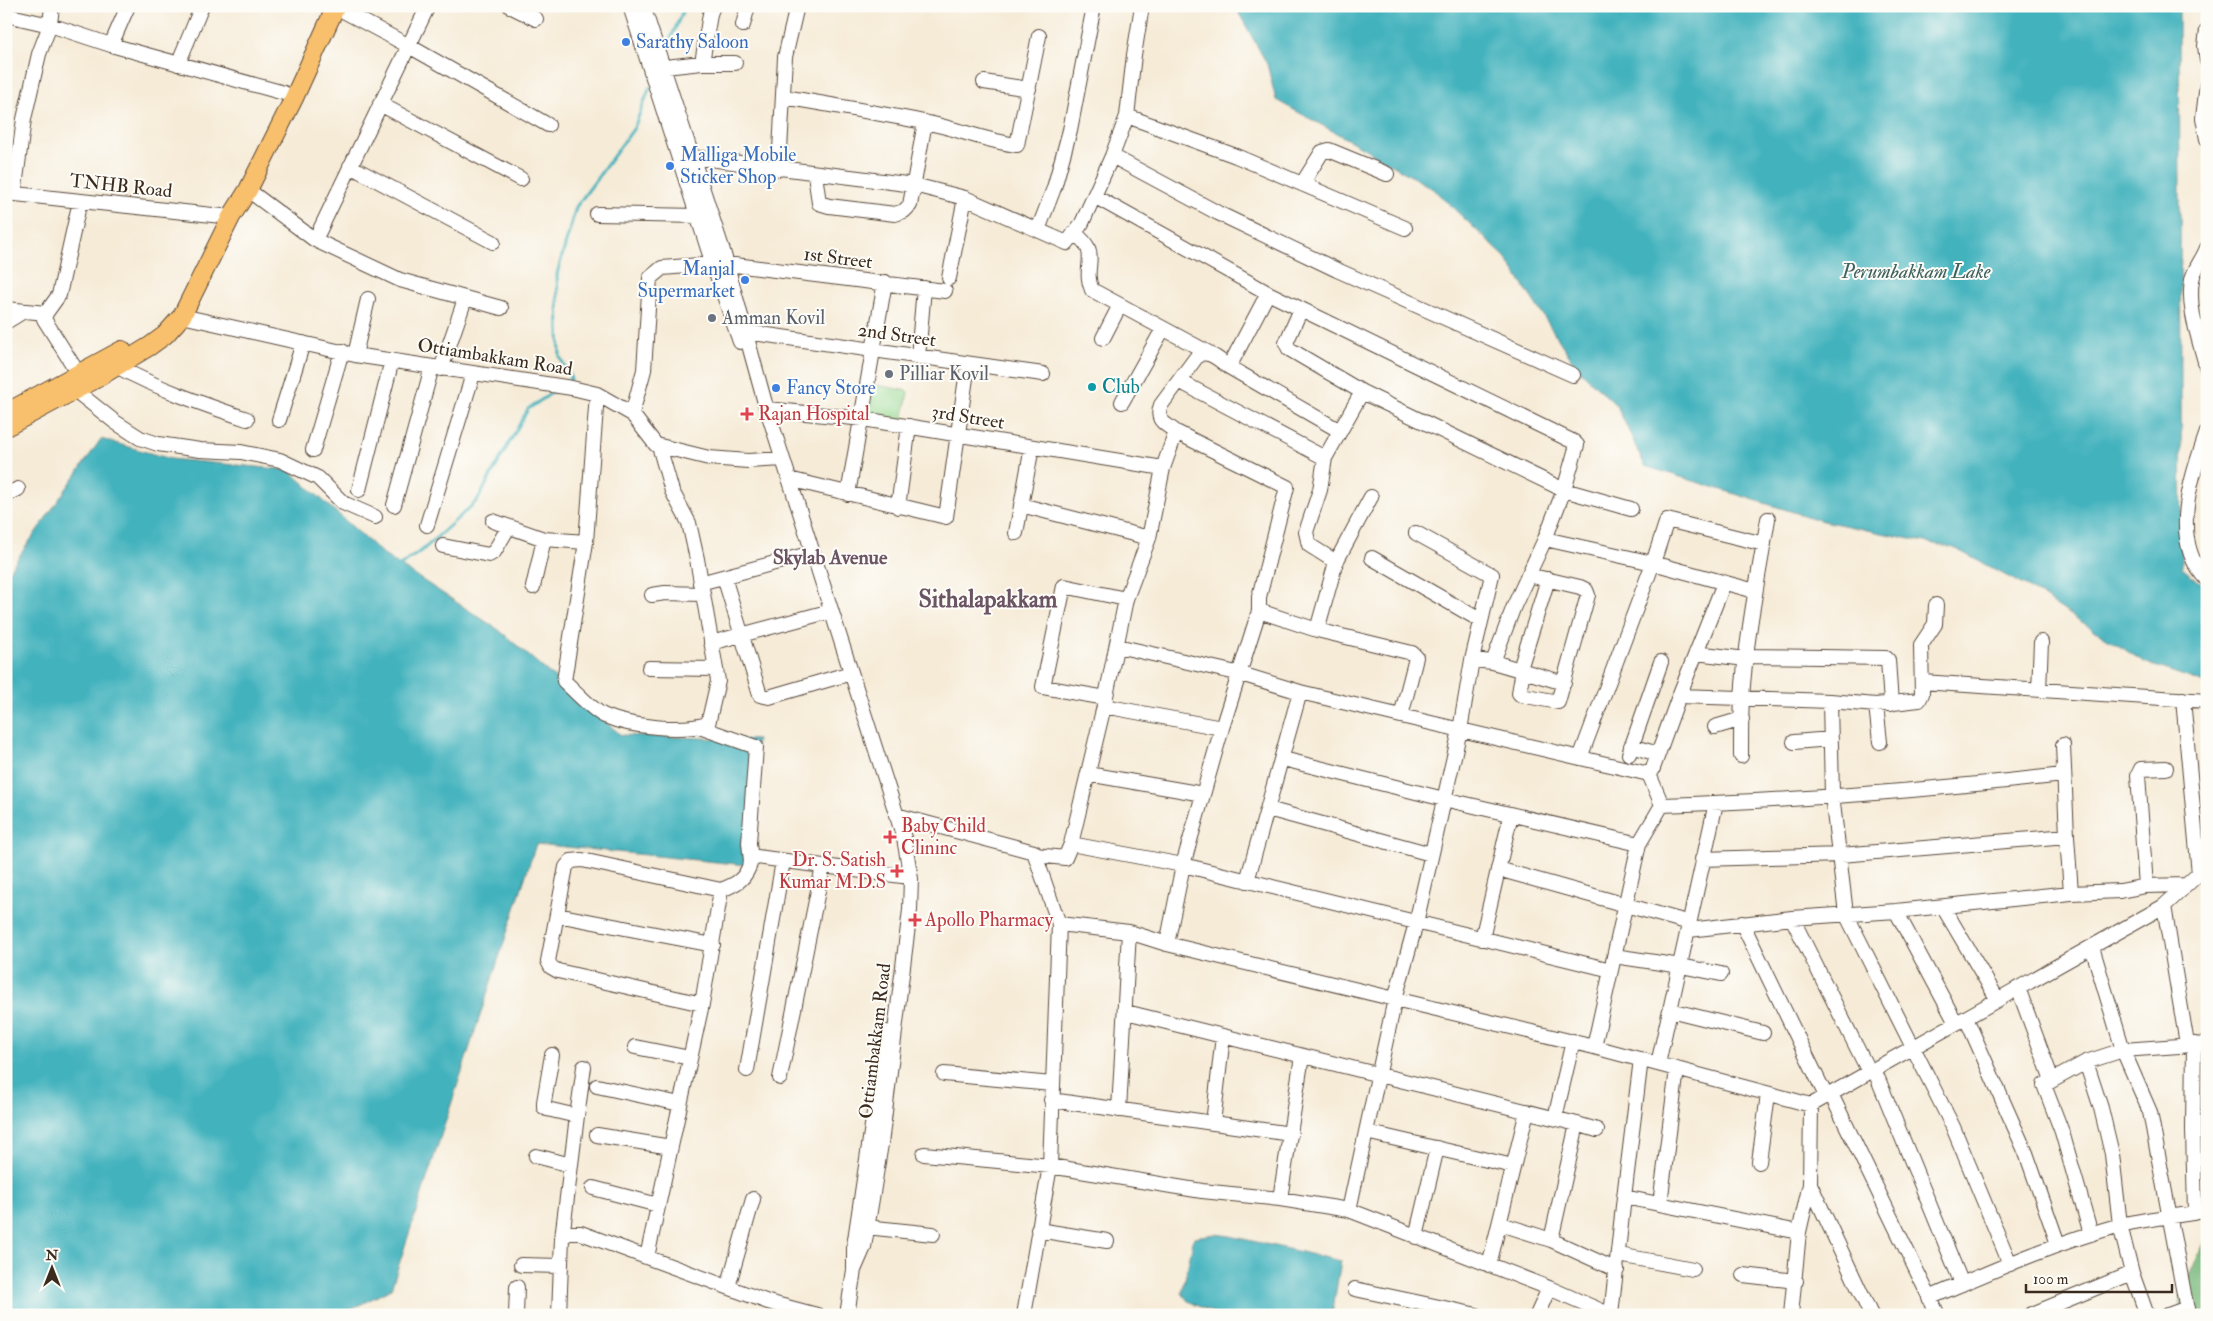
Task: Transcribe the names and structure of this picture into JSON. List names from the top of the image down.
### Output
{
  "streets": {
    "street": [
      "TNHB Road",
      "1st Street",
      "2nd Street",
      "Ottiambakkam Road",
      "3rd Street"
    ]
  },
  "crossings": [
    ["1st Street", "Ottiambakkam Road"],
    ["2nd Street", "Ottiambakkam Road"],
    ["Ottiambakkam Road", "3rd Street"]
  ],
  "districts": ["Skylab Avenue", "Sithalapakkam"],
  "water": ["Perumbakkam Lake"],
  "places": {
    "other": [
      "Sarathy Saloon",
      "Malliga Mobile Sticker Shop",
      "Manjal Supermarket",
      "Amman Kovil",
      "Pilliar Kovil",
      "Club",
      "Fancy Store"
    ],
    "health": [
      "Rajan Hospital",
      "Baby Child Clininc",
      "Dr. S. Satish Kumar M.D.S",
      "Apollo Pharmacy"
    ]
  },
  "scale_bar": "100 m",
  "north": "top"
}
